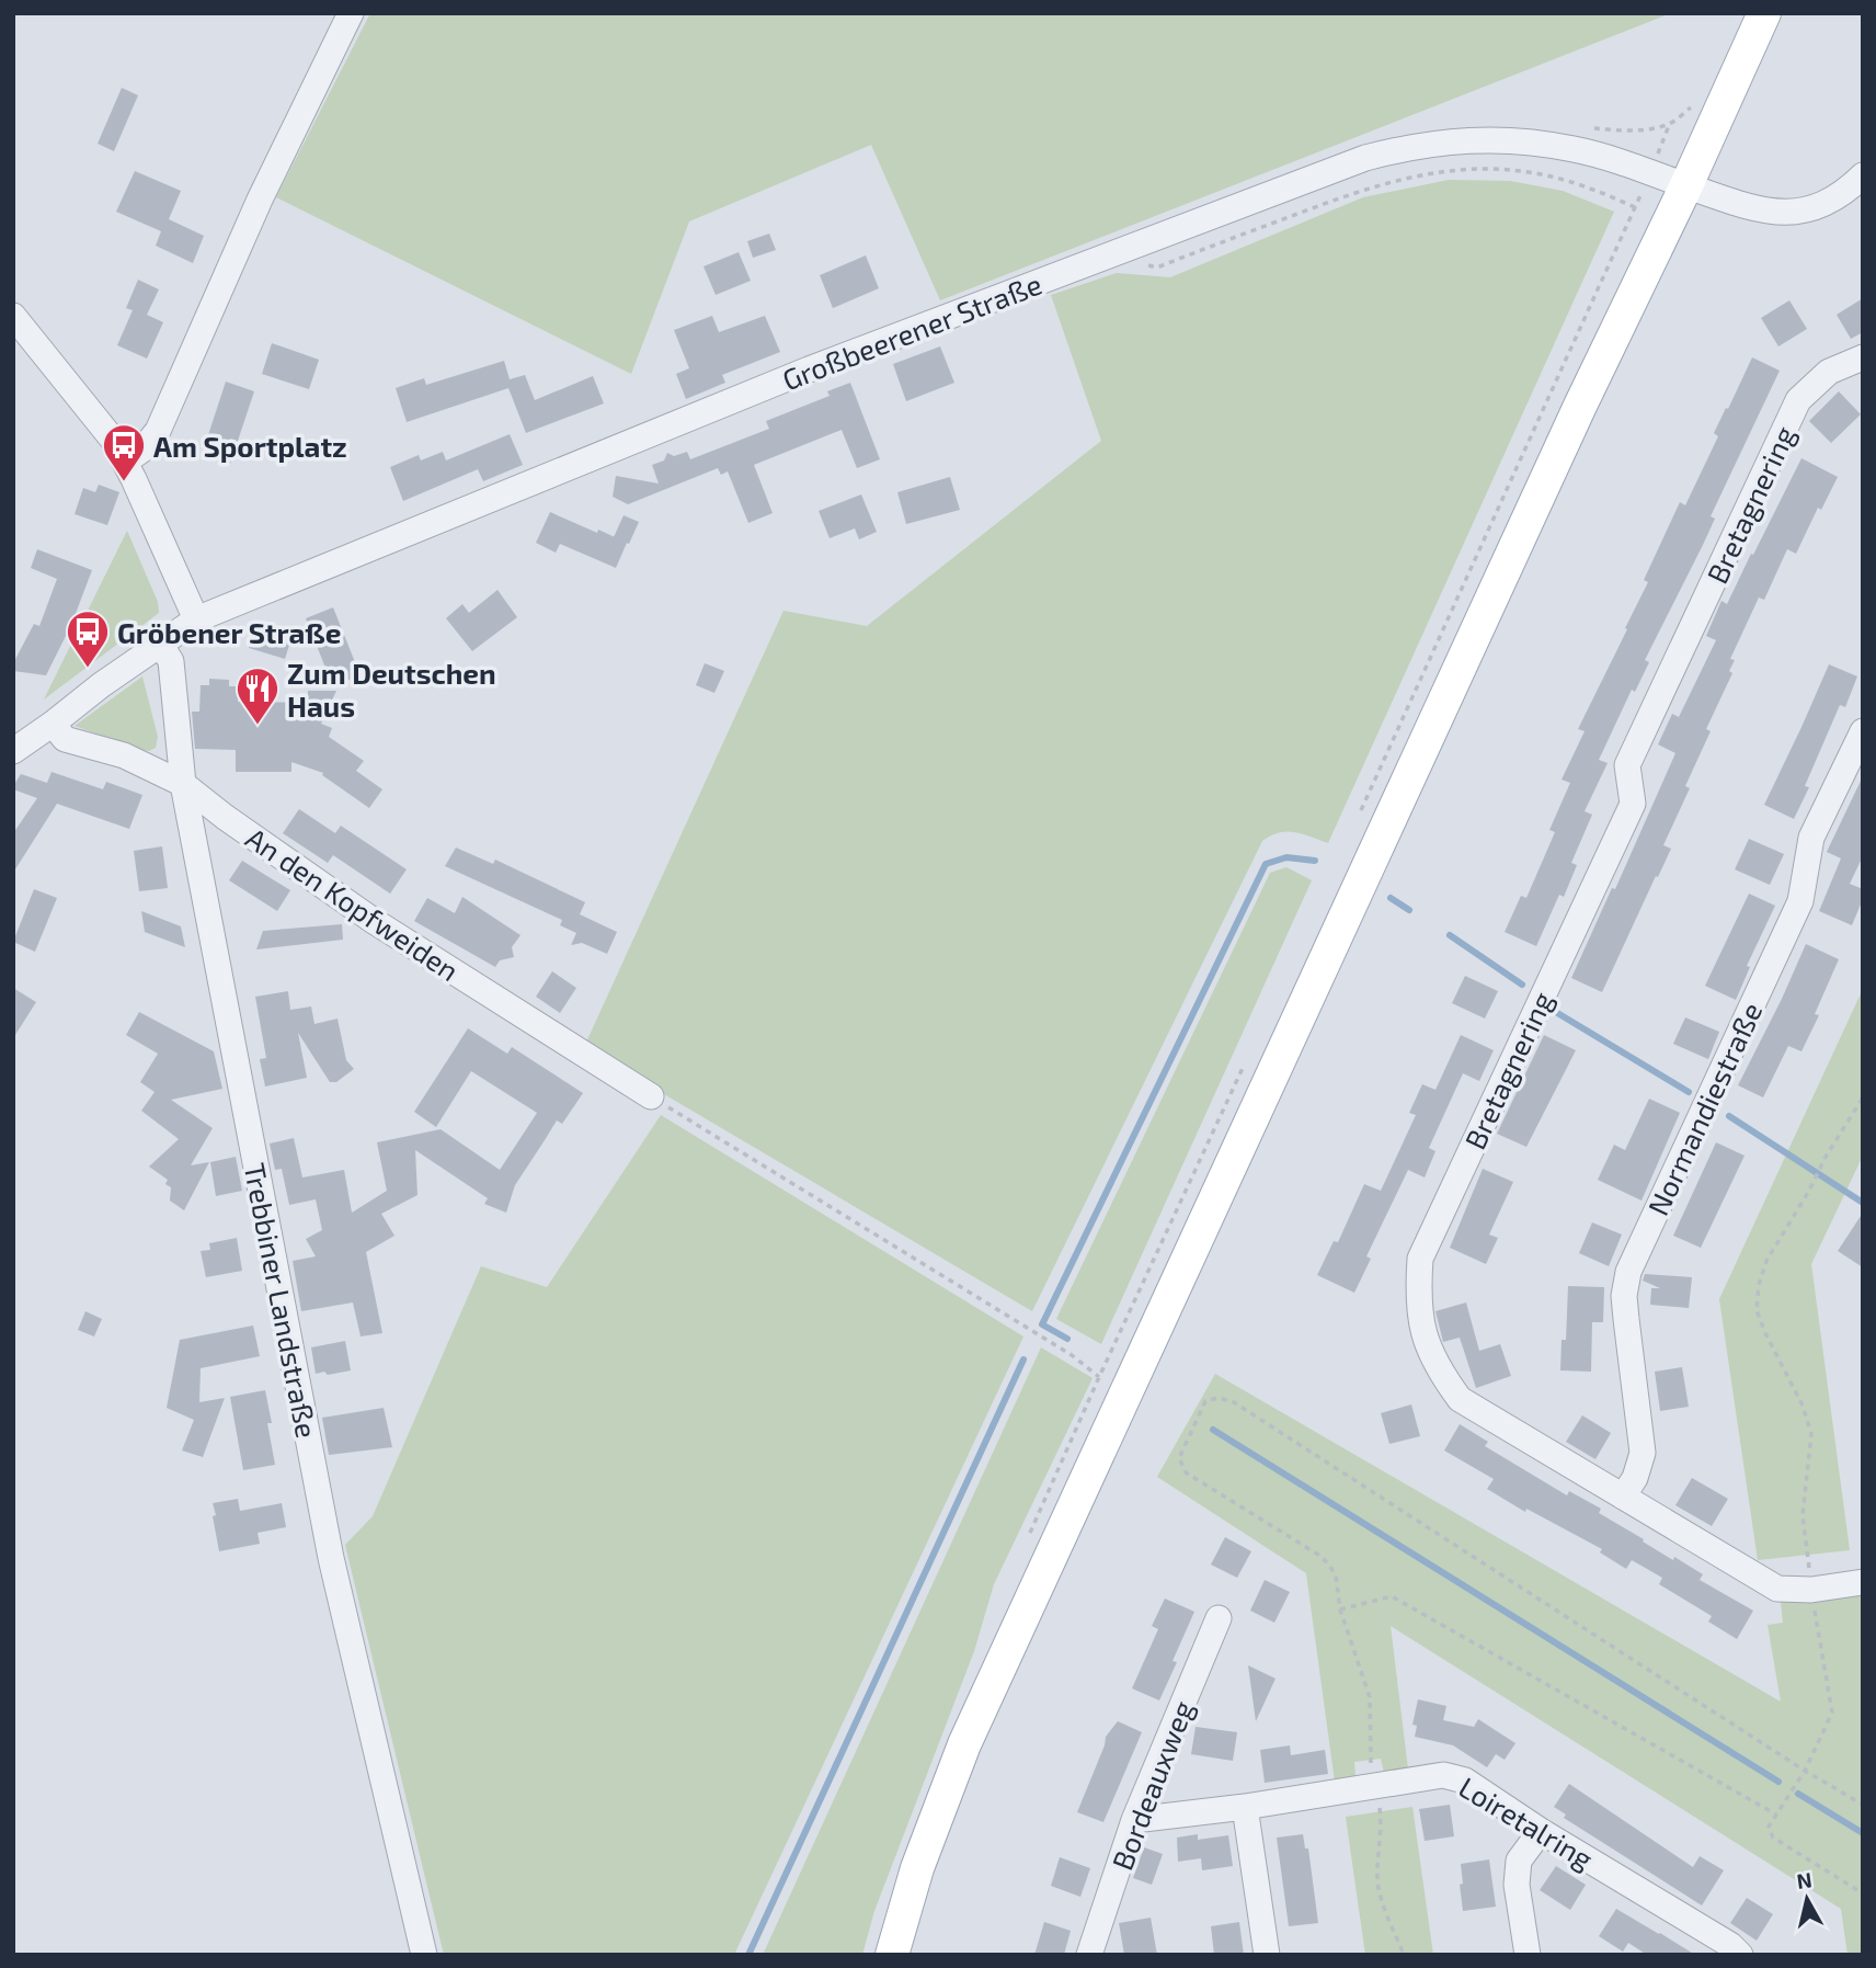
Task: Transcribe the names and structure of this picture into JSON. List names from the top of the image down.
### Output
{
  "streets": {
    "street": [
      "Großbeerener Straße",
      "Bretagnering",
      "An den Kopfweiden",
      "Normandiestraße",
      "Trebbiner Landstraße",
      "Bordeauxweg",
      "Loiretalring"
    ]
  },
  "crossings": [
    ["Großbeerener Straße", "Trebbiner Landstraße"],
    ["Bretagnering", "Normandiestraße"],
    ["An den Kopfweiden", "Trebbiner Landstraße"],
    ["Bordeauxweg", "Loiretalring"]
  ],
  "places": {
    "bus stop": ["Am Sportplatz", "Gröbener Straße"],
    "restaurant": ["Zum Deutschen Haus"]
  },
  "north": "top"
}
